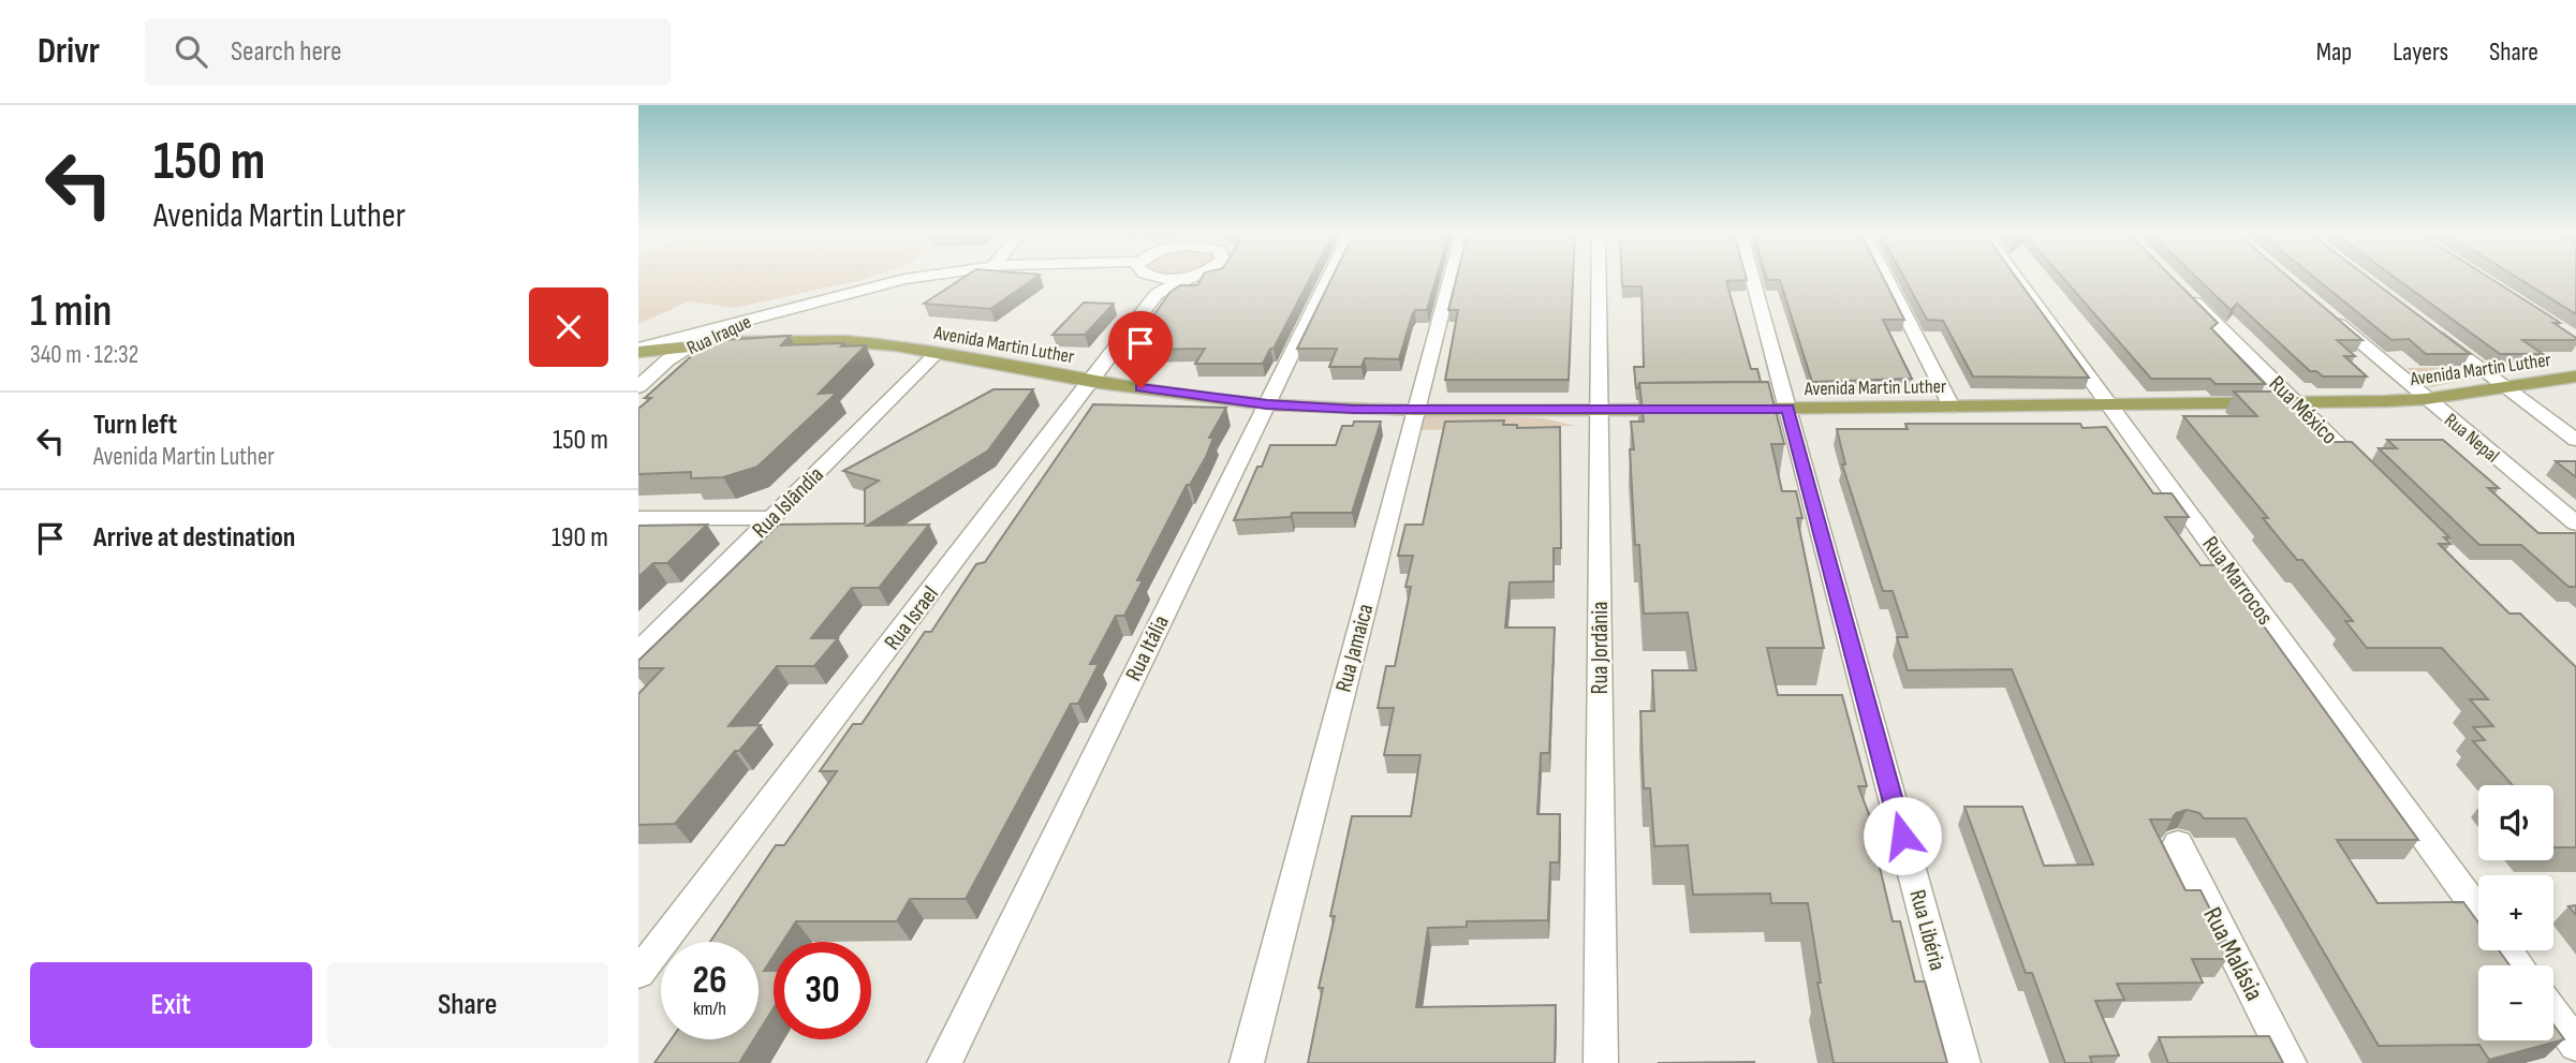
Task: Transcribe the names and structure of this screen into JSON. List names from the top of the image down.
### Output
{
  "streets": {
    "main road": ["Avenida Martin Luther"],
    "street": [
      "Rua Iraque",
      "Rua México",
      "Rua Nepal",
      "Rua Islândia",
      "Rua Marrocos",
      "Rua Israel",
      "Rua Itália",
      "Rua Jamaica",
      "Rua Jordânia",
      "Rua Libéria",
      "Rua Malásia"
    ]
  },
  "crossings": [
    ["Rua Iraque", "Avenida Martin Luther"],
    ["Avenida Martin Luther", "Rua México"],
    ["Avenida Martin Luther", "Rua Nepal"],
    ["Avenida Martin Luther", "Rua Islândia"],
    ["Avenida Martin Luther", "Rua Marrocos"],
    ["Avenida Martin Luther", "Rua Israel"],
    ["Avenida Martin Luther", "Rua Itália"],
    ["Avenida Martin Luther", "Rua Jamaica"],
    ["Avenida Martin Luther", "Rua Jordânia"],
    ["Avenida Martin Luther", "Rua Libéria"]
  ],
  "page": {
    "header": "Drivr",
    "search": "Search here",
    "nav": ["Map", "Layers", "Share"],
    "turn": ["150 m", "Avenida Martin Luther"],
    "heading": ["1 min", "340 m · 12:32"],
    "list": [
      {
        "name": "Turn left",
        "note": "Avenida Martin Luther",
        "value": "150 m"
      },
      {
        "name": "Arrive at destination",
        "value": "190 m"
      }
    ],
    "map_buttons": ["+", "−"],
    "speed": "26 km/h",
    "limit": "30",
    "buttons": ["Exit", "Share"]
  }
}
